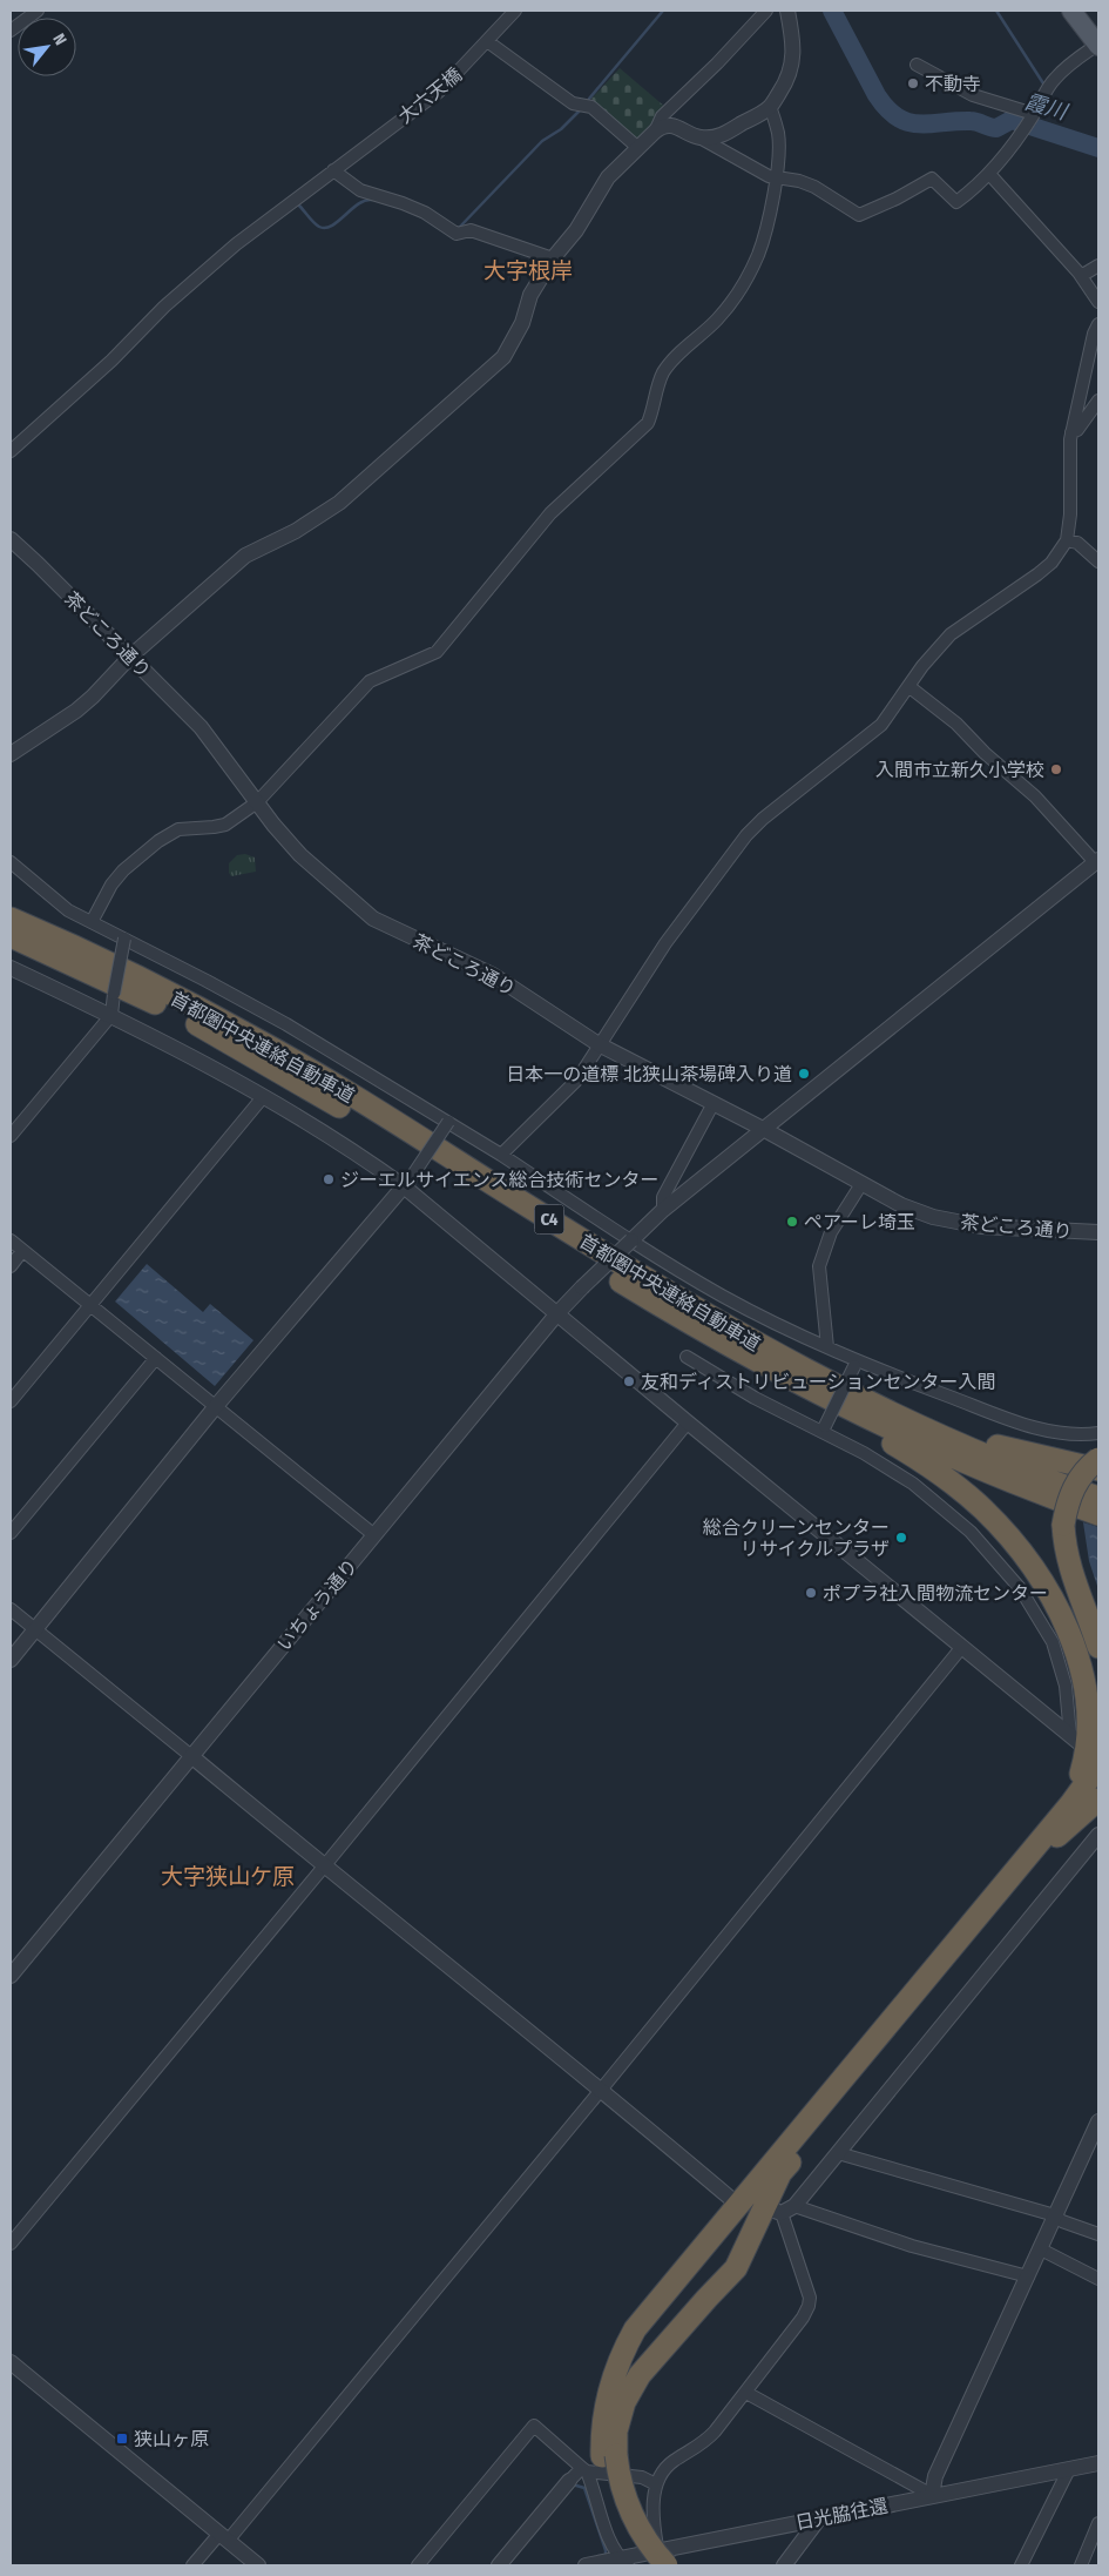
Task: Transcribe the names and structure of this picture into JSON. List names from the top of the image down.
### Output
{
  "streets": {
    "highway": ["首都圏中央連絡自動車道", "C4"],
    "street": [
      "大六天橋",
      "茶どころ通り",
      "いちょう通り",
      "日光脇往還"
    ]
  },
  "crossings": [
    ["茶どころ通り", "いちょう通り"]
  ],
  "districts": ["大字根岸", "大字狭山ケ原"],
  "water": ["霞川"],
  "places": {
    "other": [
      "不動寺",
      "入間市立新久小学校",
      "日本一の道標 北狭山茶場碑入り道",
      "ジーエルサイエンス総合技術センター",
      "ペアーレ埼玉",
      "友和ディストリビューションセンター入間",
      "総合クリーンセンター リサイクルプラザ",
      "ポプラ社入間物流センター"
    ],
    "transit": ["狭山ヶ原"]
  },
  "north": "top right"
}
